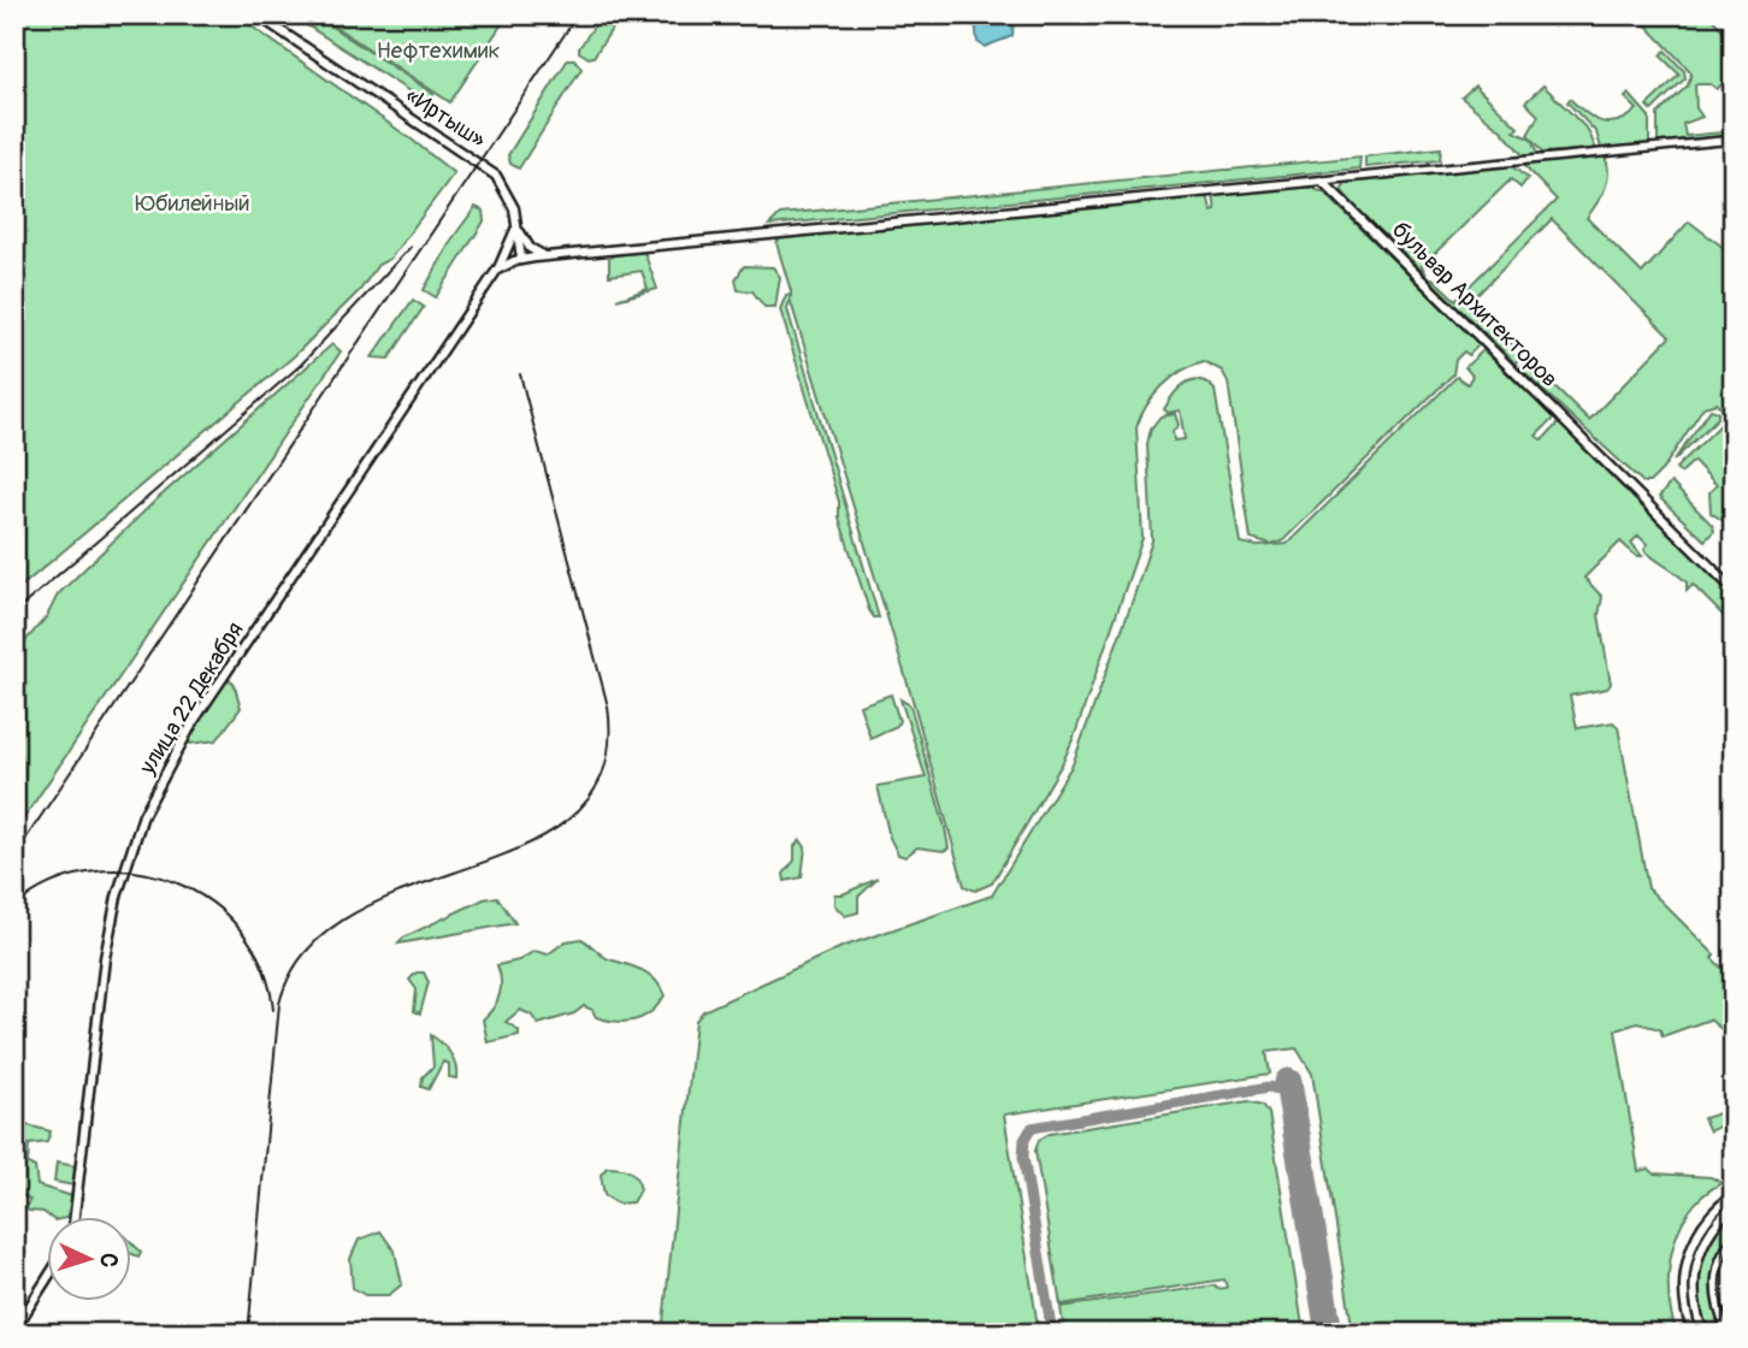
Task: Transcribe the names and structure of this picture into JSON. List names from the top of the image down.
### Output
{
  "streets": {
    "main road": ["«Иртыш»", "бульвар Архитекторов", "улица 22 Декабря"]
  },
  "crossings": [
    ["«Иртыш»", "улица 22 Декабря"]
  ],
  "parks": ["Нефтехимик", "Юбилейный"],
  "north": "right"
}
